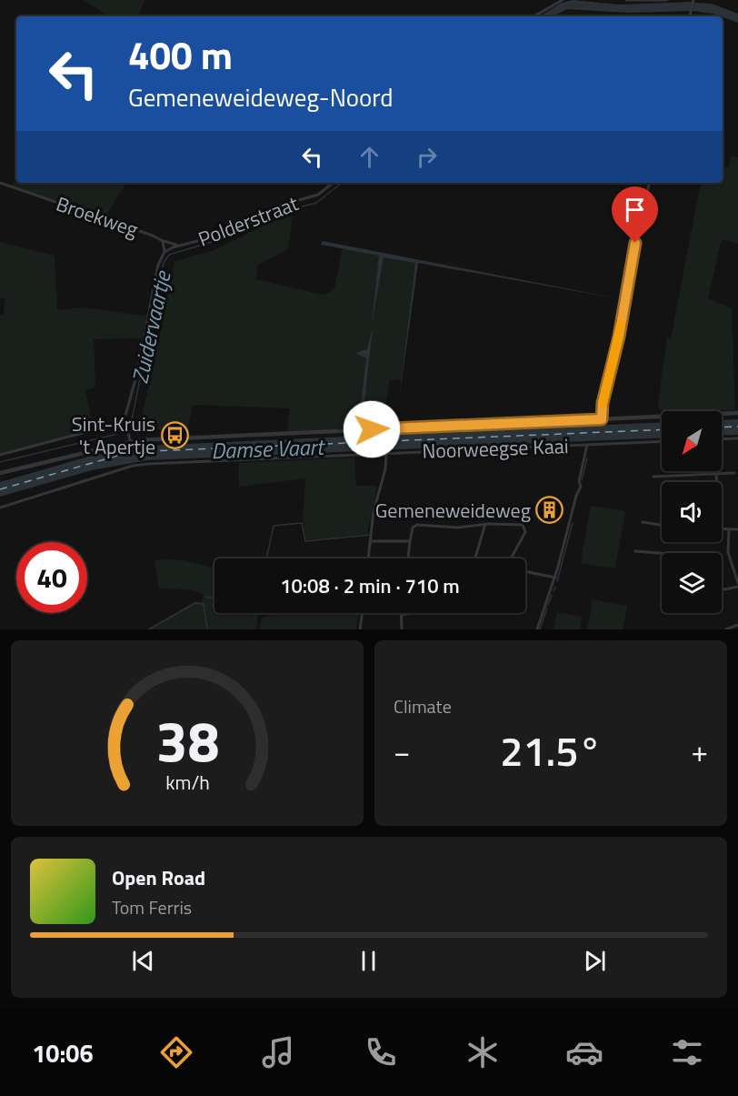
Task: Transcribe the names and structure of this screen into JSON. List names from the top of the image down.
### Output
{
  "streets": {
    "street": ["Broekweg", "Polderstraat", "Noorweegse Kaai"]
  },
  "crossings": [
    ["Broekweg", "Polderstraat"]
  ],
  "water": ["Zuidervaartje", "Damse Vaart"],
  "places": {
    "bus stop": ["Sint-Kruis 't Apertje"],
    "building": ["Gemeneweideweg"]
  },
  "north": "bottom left",
  "page": {
    "turn": ["400 m", "Gemeneweideweg-Noord"],
    "limit": "40",
    "trip": "10:08 · 2 min · 710 m",
    "tile": "Climate",
    "heat": ["−", "21.5°", "+"],
    "song": ["Open Road", "Tom Ferris"],
    "tabs": "10:06",
    "gauge": ["38", "km/h"]
  }
}
